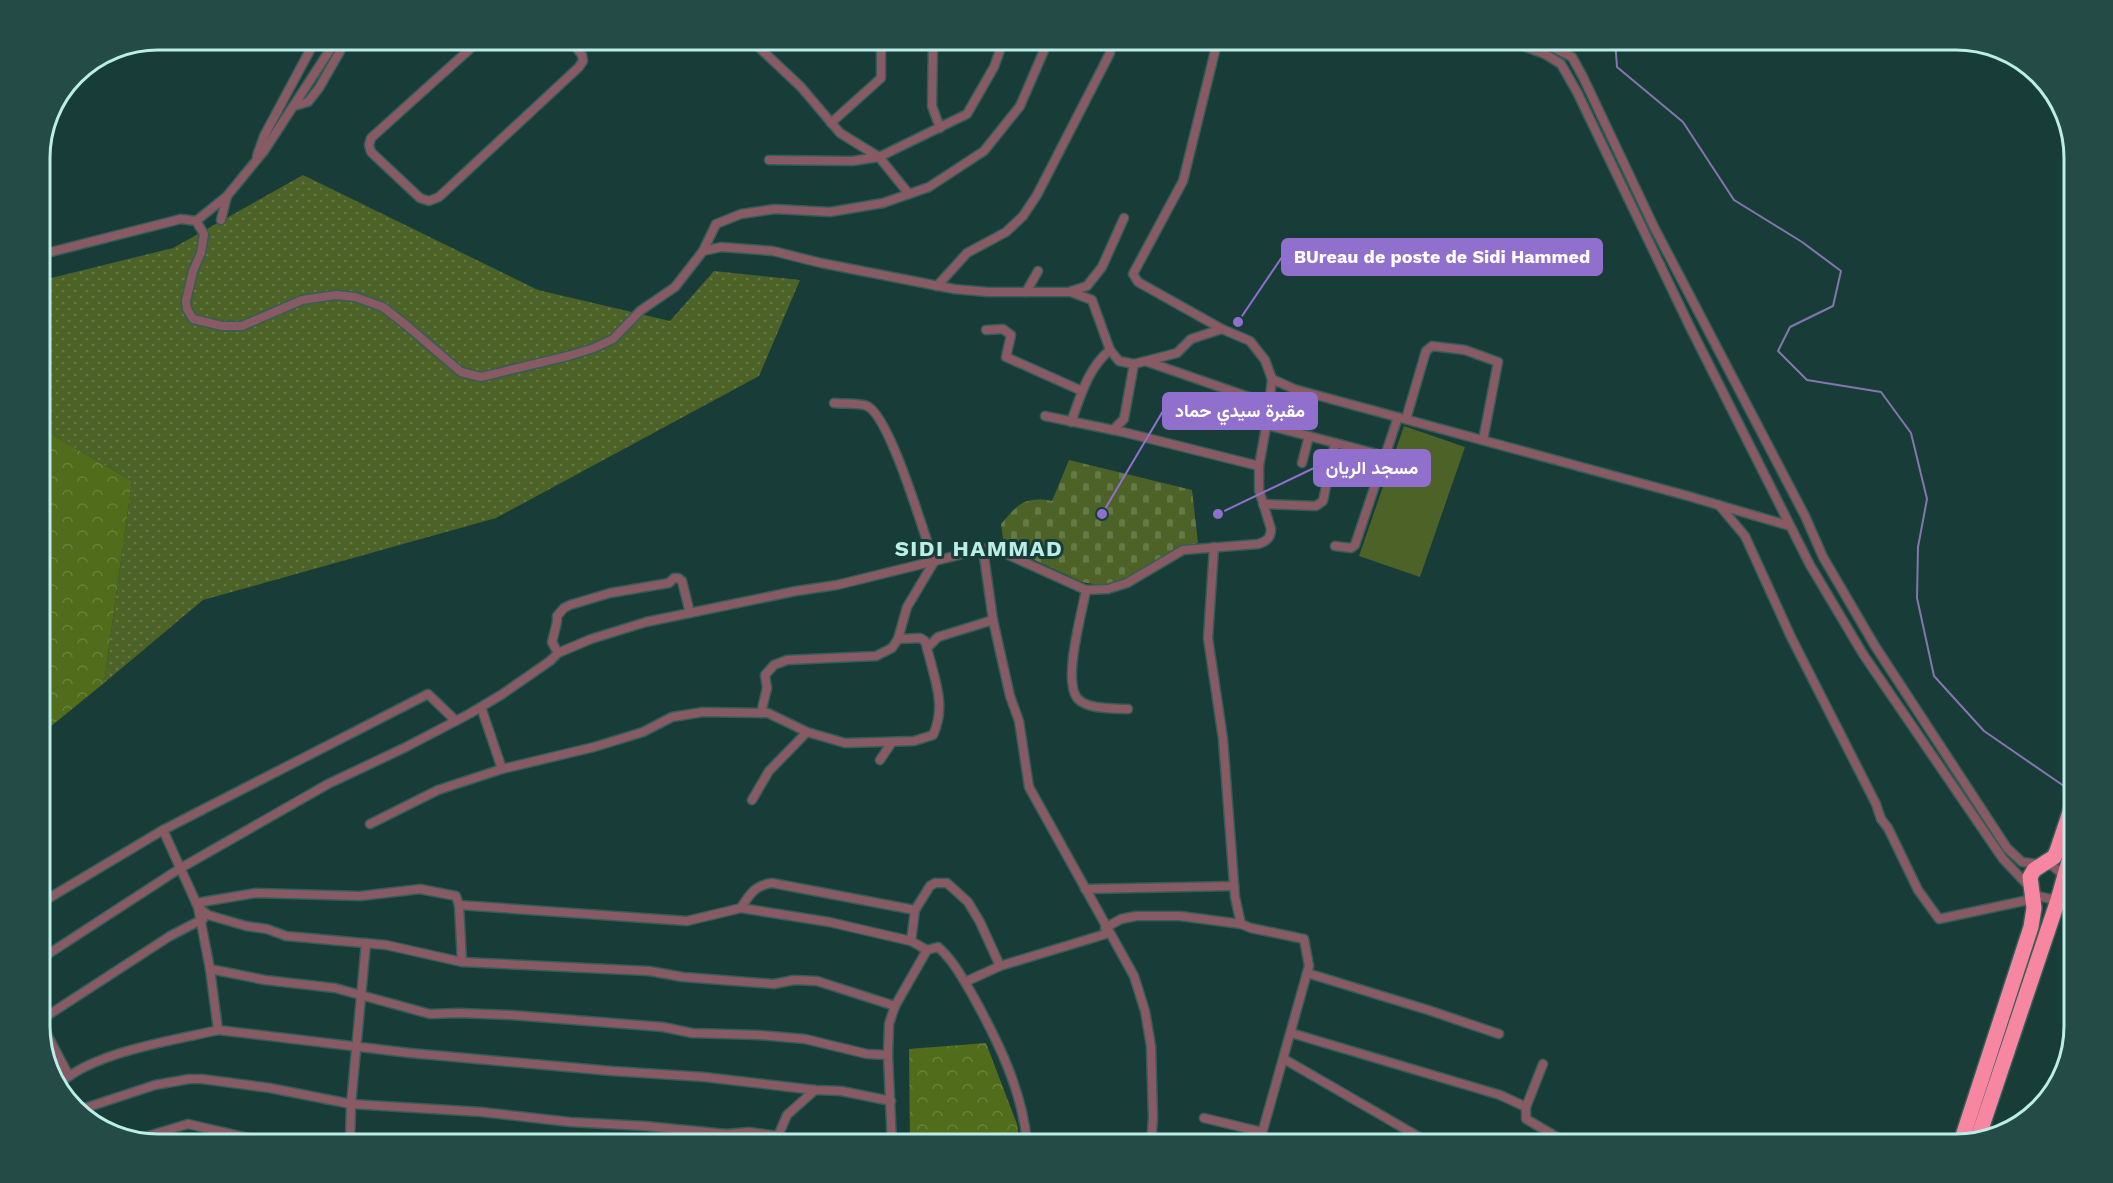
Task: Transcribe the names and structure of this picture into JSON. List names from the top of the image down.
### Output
{
  "districts": ["SIDI HAMMAD"],
  "places": ["BUreau de poste de Sidi Hammed", "مقبرة سيدي حماد", "مسجد الريان"]
}
